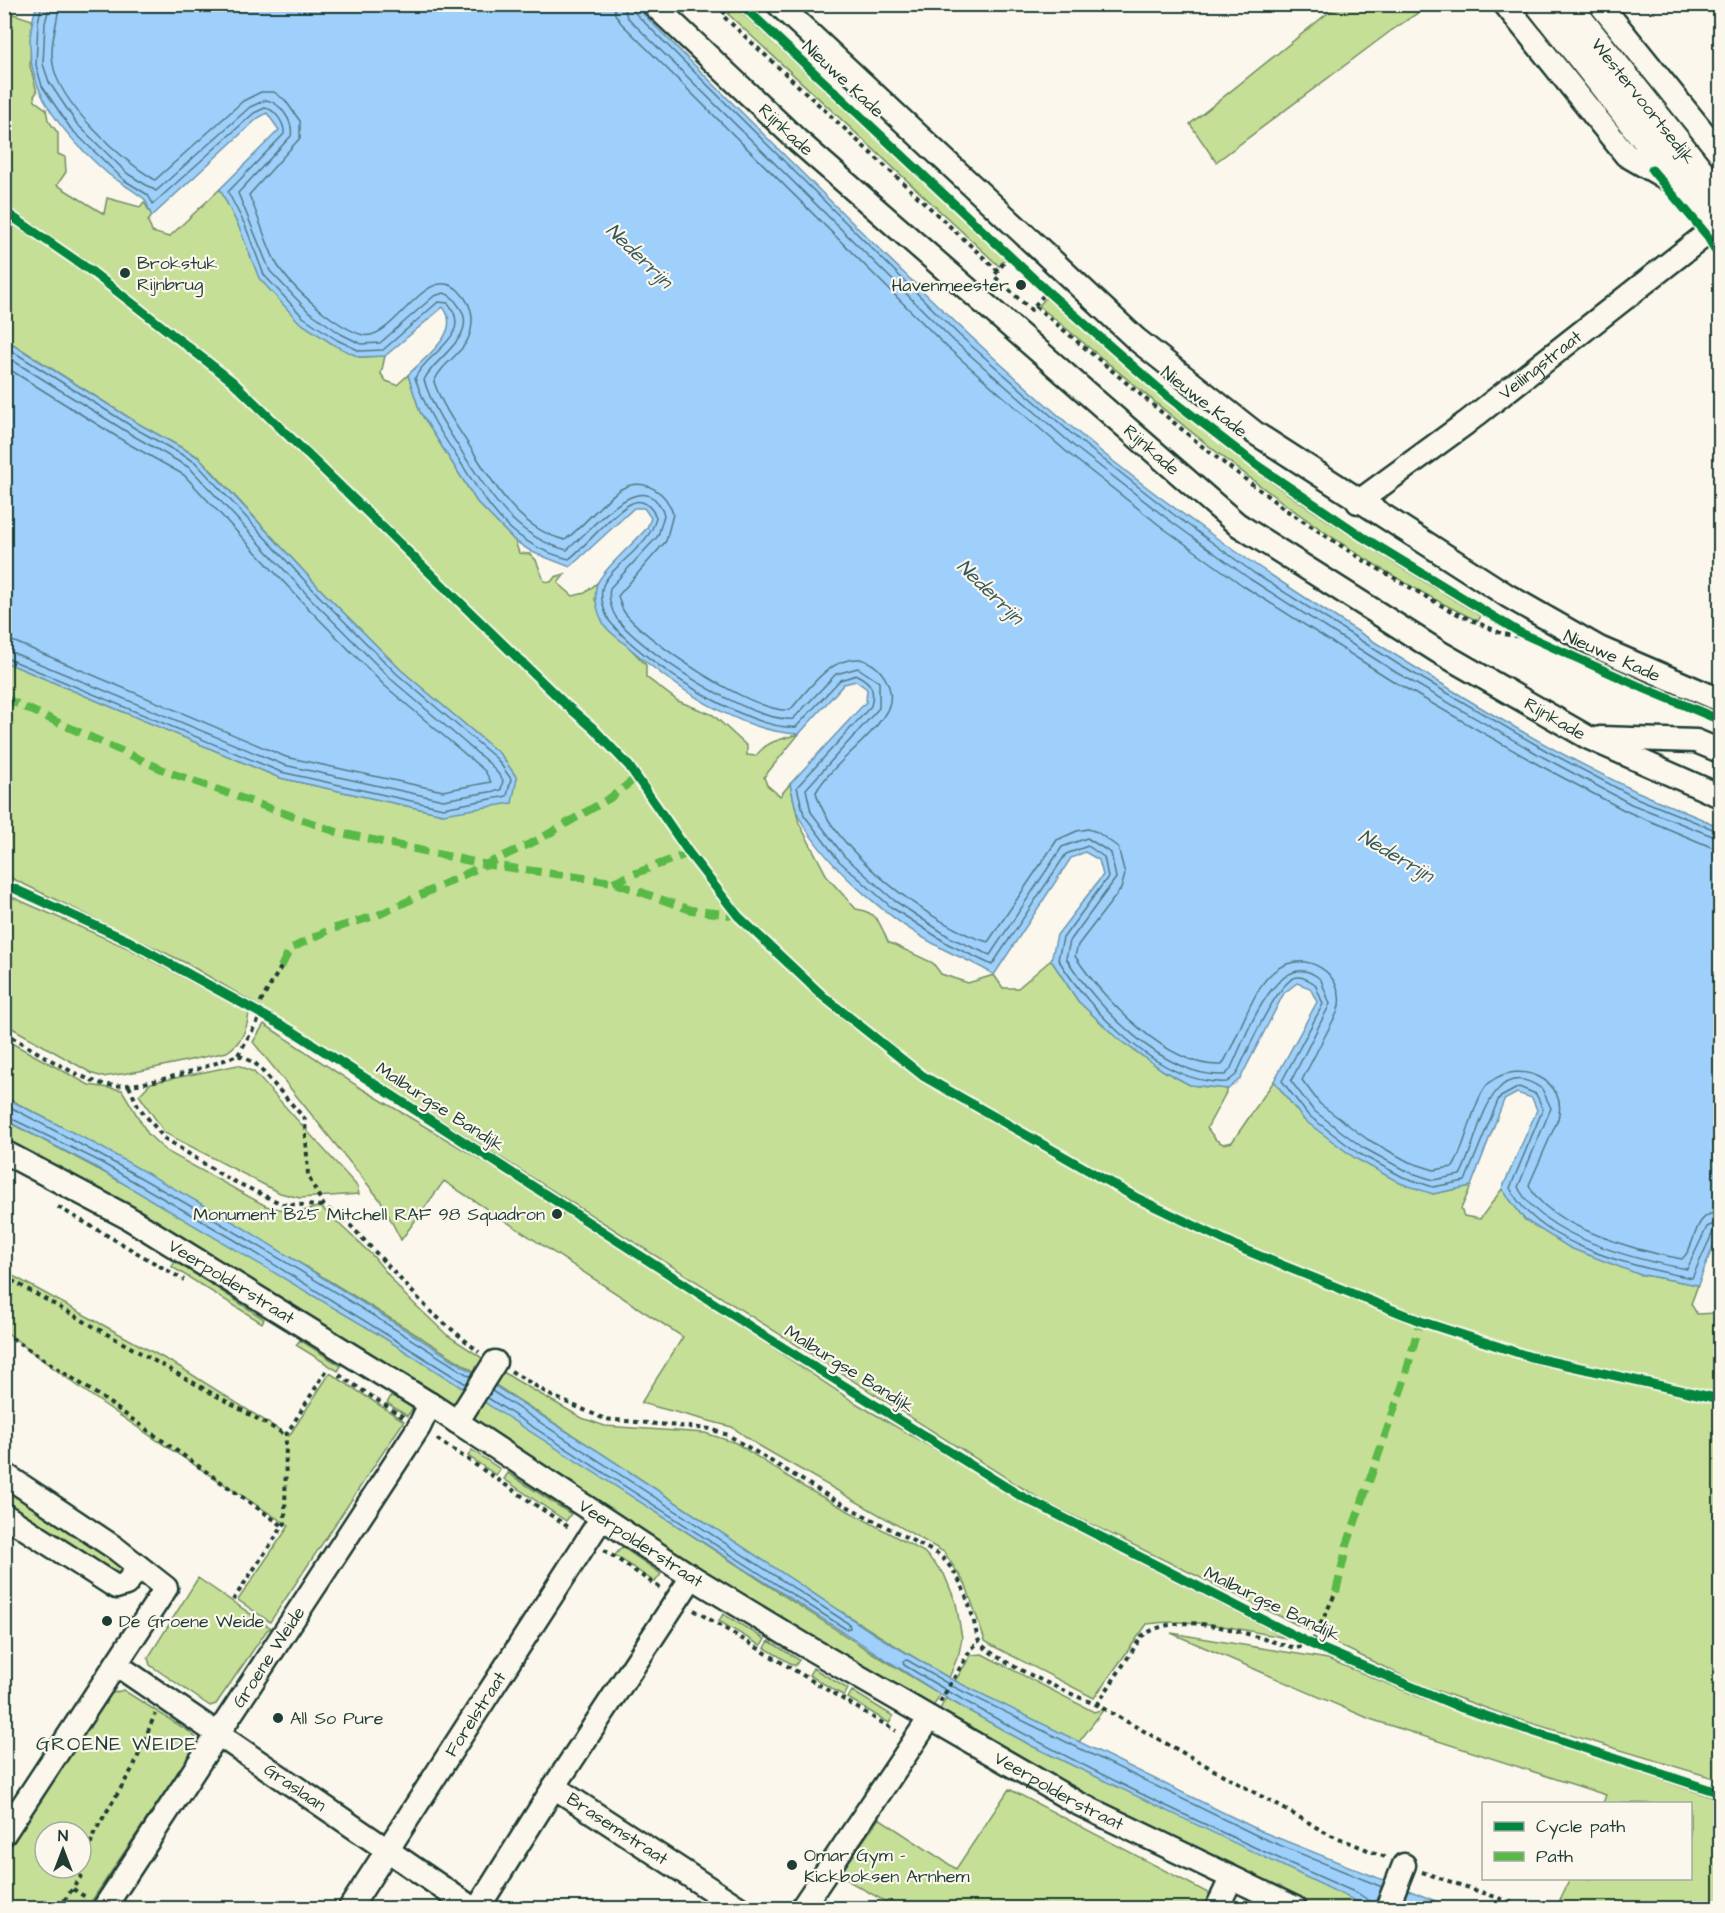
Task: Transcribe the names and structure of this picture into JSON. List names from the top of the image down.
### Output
{
  "streets": {
    "main road": ["Westervoortsedijk"],
    "street": [
      "Nieuwe Kade",
      "Rijnkade",
      "Veilingstraat",
      "Veerpolderstraat",
      "Groene Weide",
      "Forelstraat",
      "Graslaan",
      "Brasemstraat"
    ],
    "cycle path": ["Malburgse Bandijk"]
  },
  "crossings": [
    ["Nieuwe Kade", "Veilingstraat"],
    ["Westervoortsedijk", "Veilingstraat"],
    ["Veerpolderstraat", "Groene Weide"],
    ["Veerpolderstraat", "Forelstraat"],
    ["Groene Weide", "Graslaan"],
    ["Forelstraat", "Graslaan"]
  ],
  "districts": ["GROENE WEIDE"],
  "water": ["Nederrijn"],
  "places": [
    "Brokstuk Rijnbrug",
    "Havenmeester",
    "Monument B25 Mitchell RAF 98 Squadron",
    "De Groene Weide",
    "All So Pure",
    "Omar Gym - Kickboksen Arnhem"
  ],
  "legend": ["Cycle path", "Path"],
  "north": "top"
}
